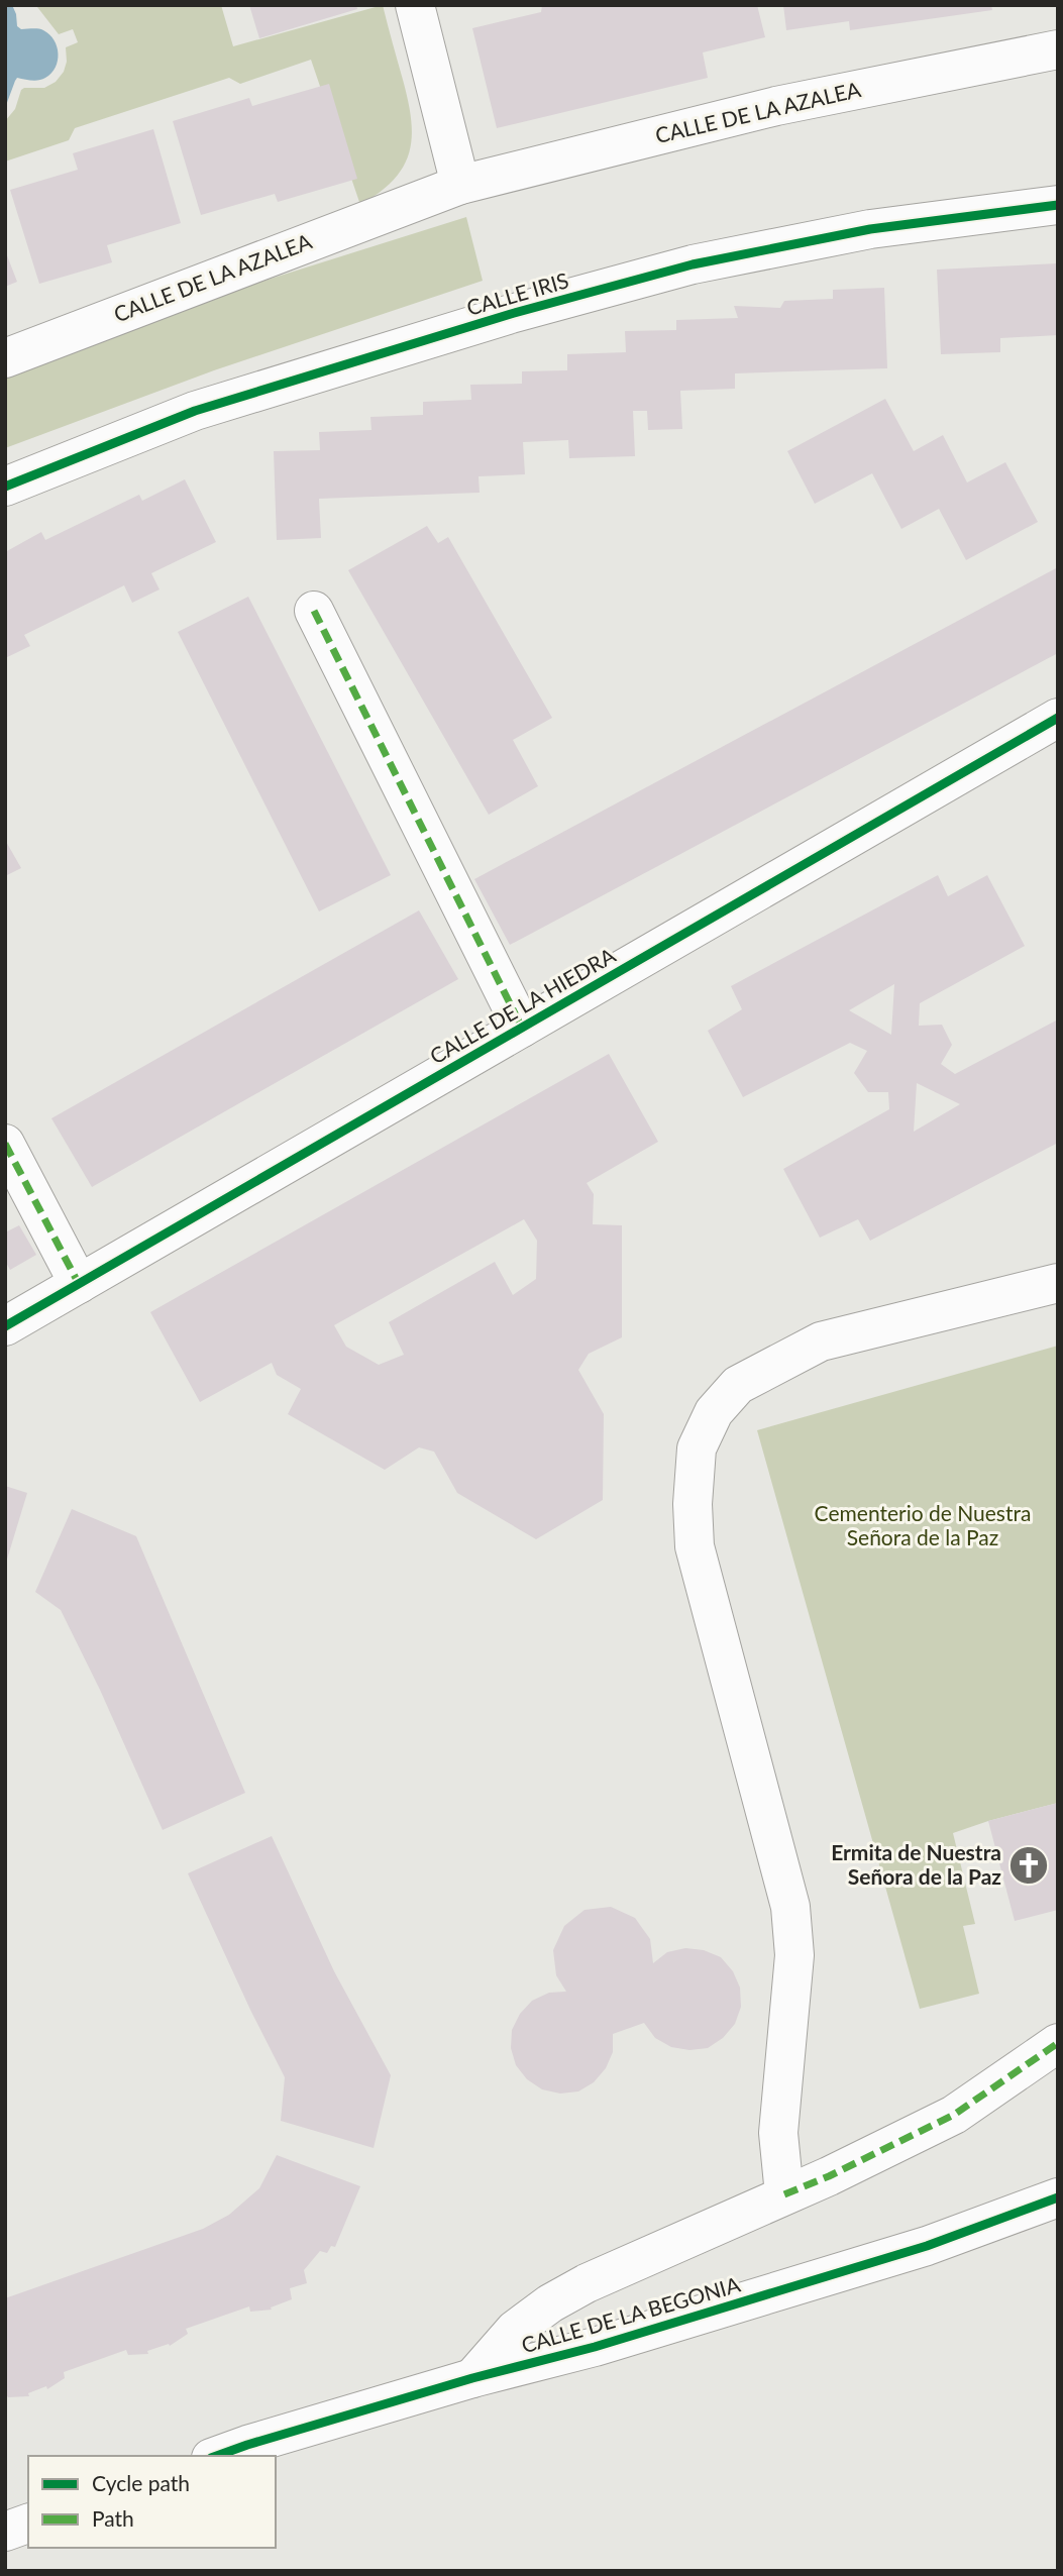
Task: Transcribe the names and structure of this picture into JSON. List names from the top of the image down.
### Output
{
  "streets": {
    "street": [
      "CALLE DE LA AZALEA",
      "CALLE IRIS",
      "CALLE DE LA HIEDRA",
      "CALLE DE LA BEGONIA"
    ]
  },
  "parks": ["Cementerio de Nuestra Señora de la Paz"],
  "places": {
    "church": ["Ermita de Nuestra Señora de la Paz"]
  },
  "legend": ["Cycle path", "Path"]
}
